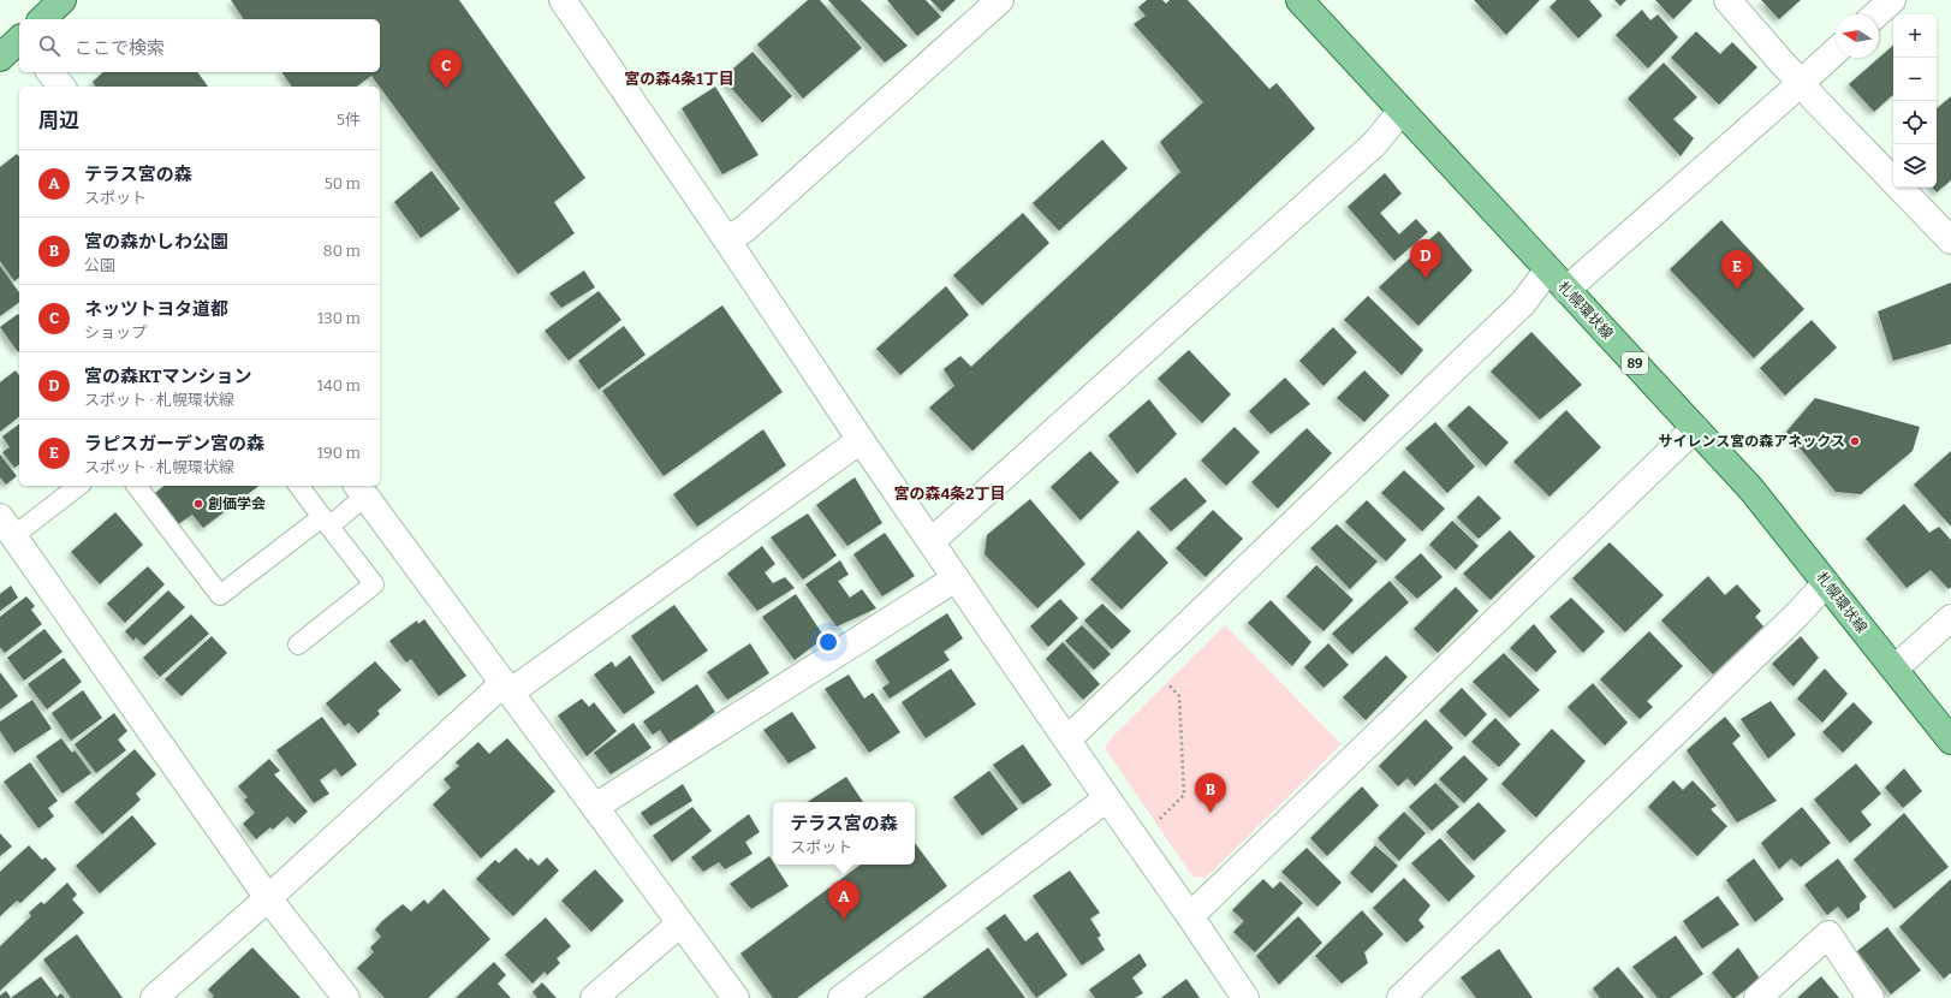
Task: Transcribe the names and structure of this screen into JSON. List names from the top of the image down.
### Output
{
  "streets": {
    "main road": ["札幌環状線", "89"]
  },
  "districts": ["宮の森4条1丁目", "宮の森4条2丁目"],
  "places": ["サイレンス宮の森アネックス", "創価学会"],
  "north": "left",
  "page": {
    "map_buttons": ["+", "−"],
    "search": "ここで検索",
    "pins": [
      "C",
      "D",
      "E",
      "B",
      "A"
    ],
    "heading": ["周辺", "5件"],
    "list": [
      {
        "mark": "A",
        "name": "テラス宮の森",
        "note": "スポット",
        "value": "50 m"
      },
      {
        "mark": "B",
        "name": "宮の森かしわ公園",
        "note": "公園",
        "value": "80 m"
      },
      {
        "mark": "C",
        "name": "ネッツトヨタ道都",
        "note": "ショップ",
        "value": "130 m"
      },
      {
        "mark": "D",
        "name": "宮の森KTマンション",
        "note": "スポット · 札幌環状線",
        "value": "140 m"
      },
      {
        "mark": "E",
        "name": "ラピスガーデン宮の森",
        "note": "スポット · 札幌環状線",
        "value": "190 m"
      }
    ],
    "popup": ["テラス宮の森", "スポット"]
  }
}
